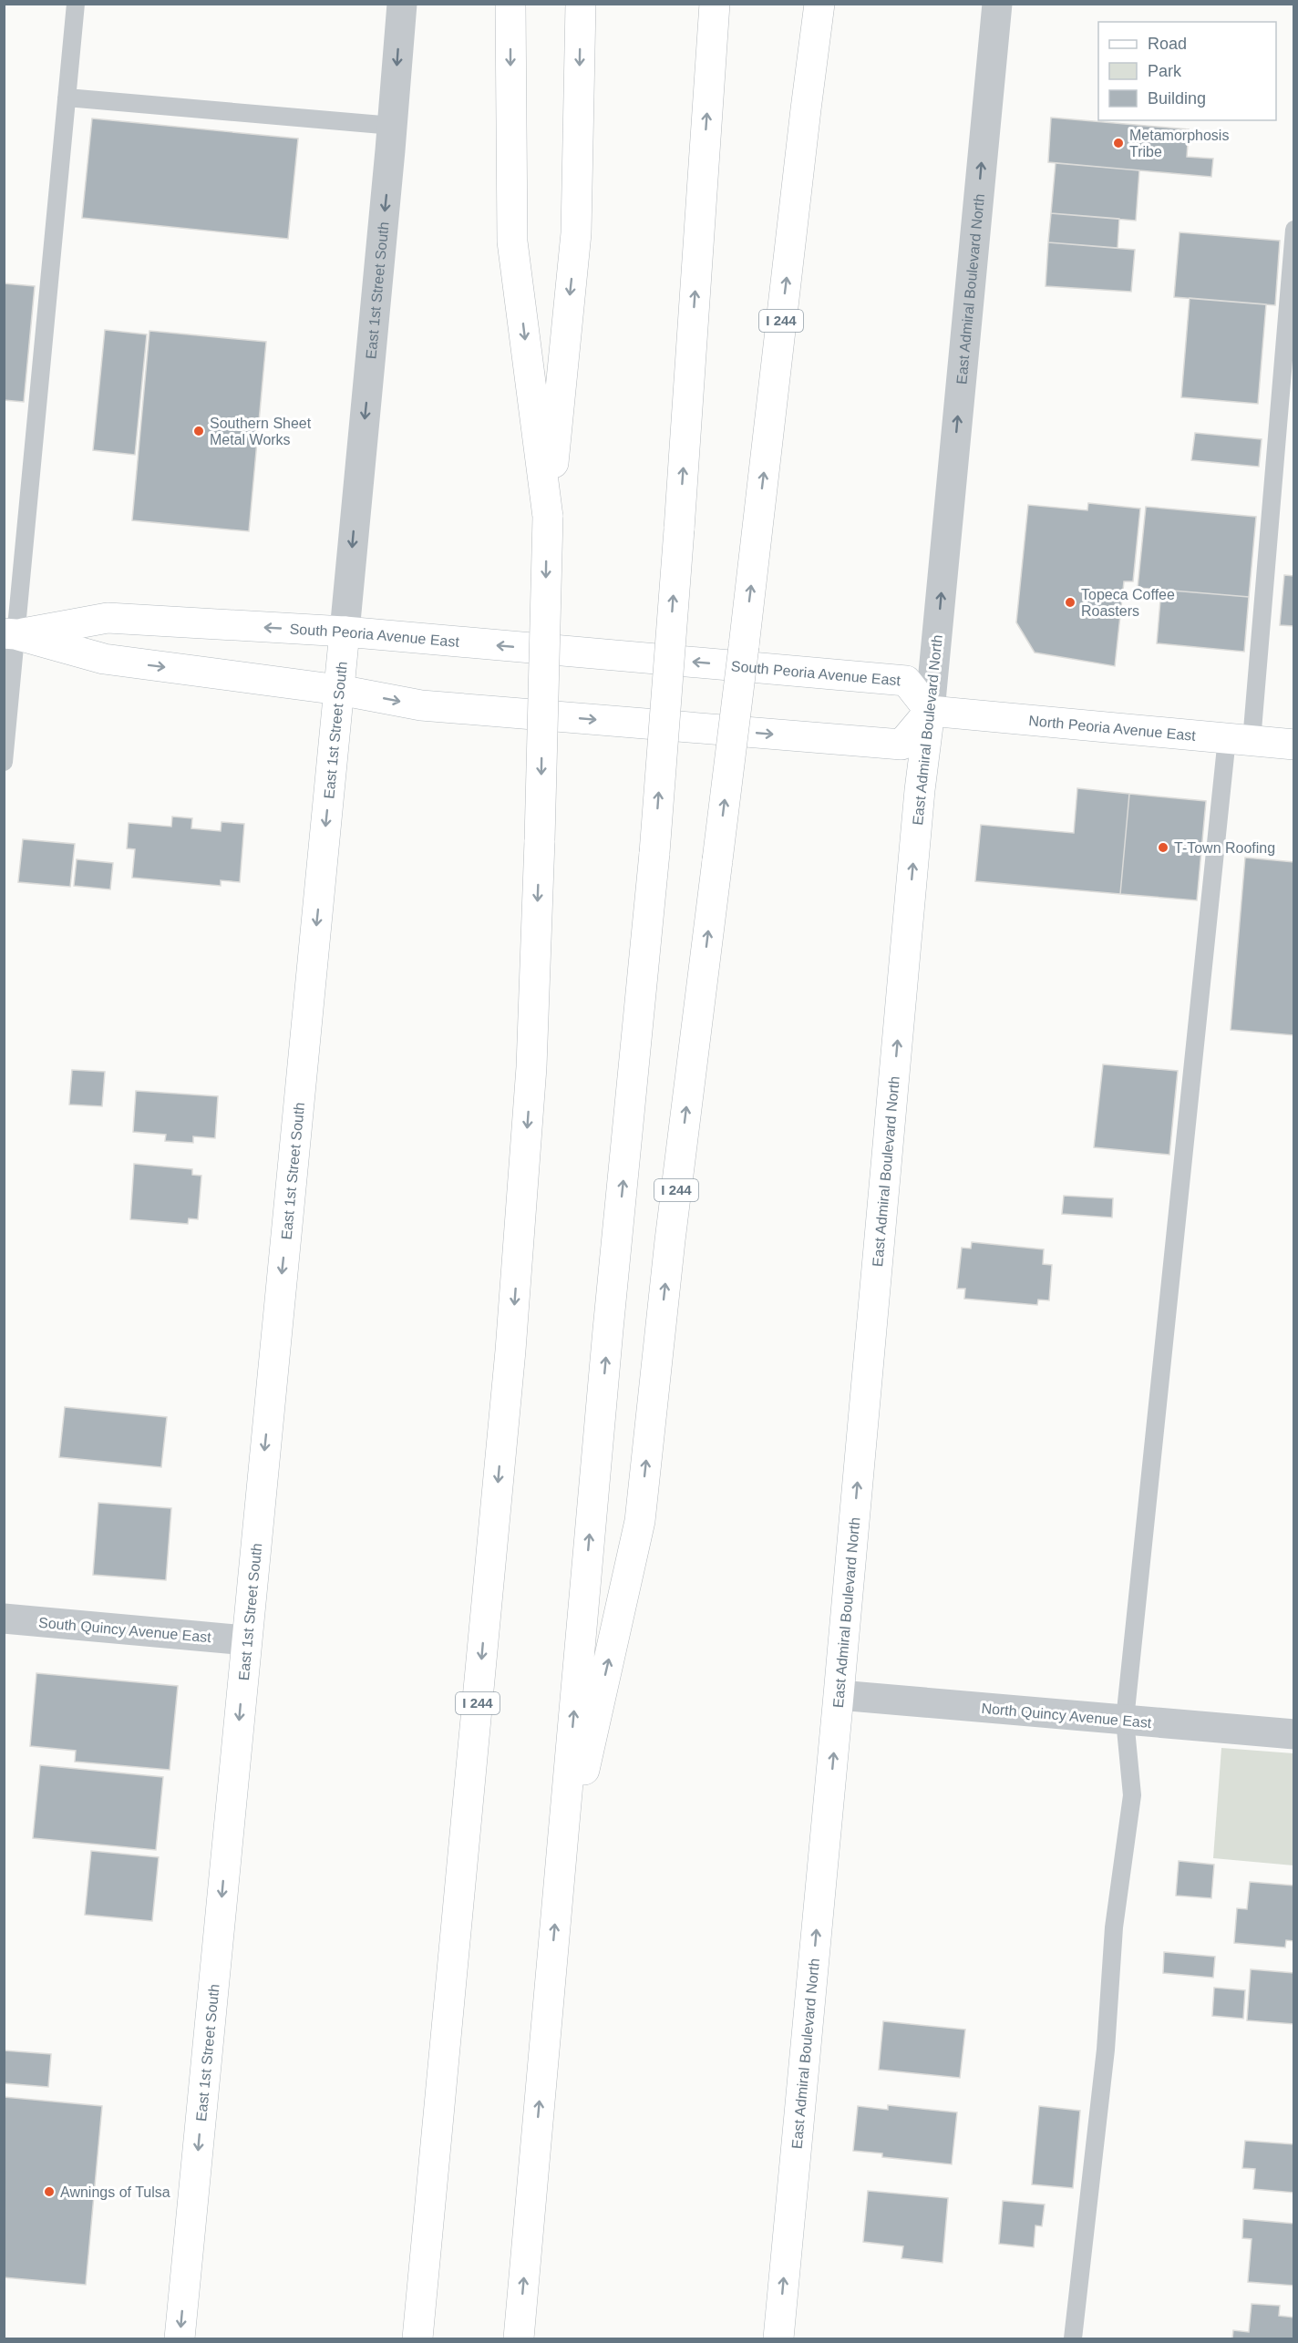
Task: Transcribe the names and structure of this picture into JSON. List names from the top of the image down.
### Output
{
  "streets": {
    "main road": [
      "East 1st Street South",
      "East Admiral Boulevard North",
      "I 244",
      "South Peoria Avenue East",
      "North Peoria Avenue East"
    ],
    "street": ["South Quincy Avenue East", "North Quincy Avenue East"]
  },
  "crossings": [
    ["East 1st Street South", "South Peoria Avenue East"],
    ["East 1st Street South", "South Quincy Avenue East"],
    ["East Admiral Boulevard North", "South Peoria Avenue East"],
    ["East Admiral Boulevard North", "North Peoria Avenue East"],
    ["East Admiral Boulevard North", "North Quincy Avenue East"],
    ["South Peoria Avenue East", "North Peoria Avenue East"]
  ],
  "one_way": ["East 1st Street South", "East Admiral Boulevard North"],
  "places": [
    "Metamorphosis Tribe",
    "Southern Sheet Metal Works",
    "Topeca Coffee Roasters",
    "T-Town Roofing",
    "Awnings of Tulsa"
  ],
  "legend": ["Road", "Park", "Building"]
}
